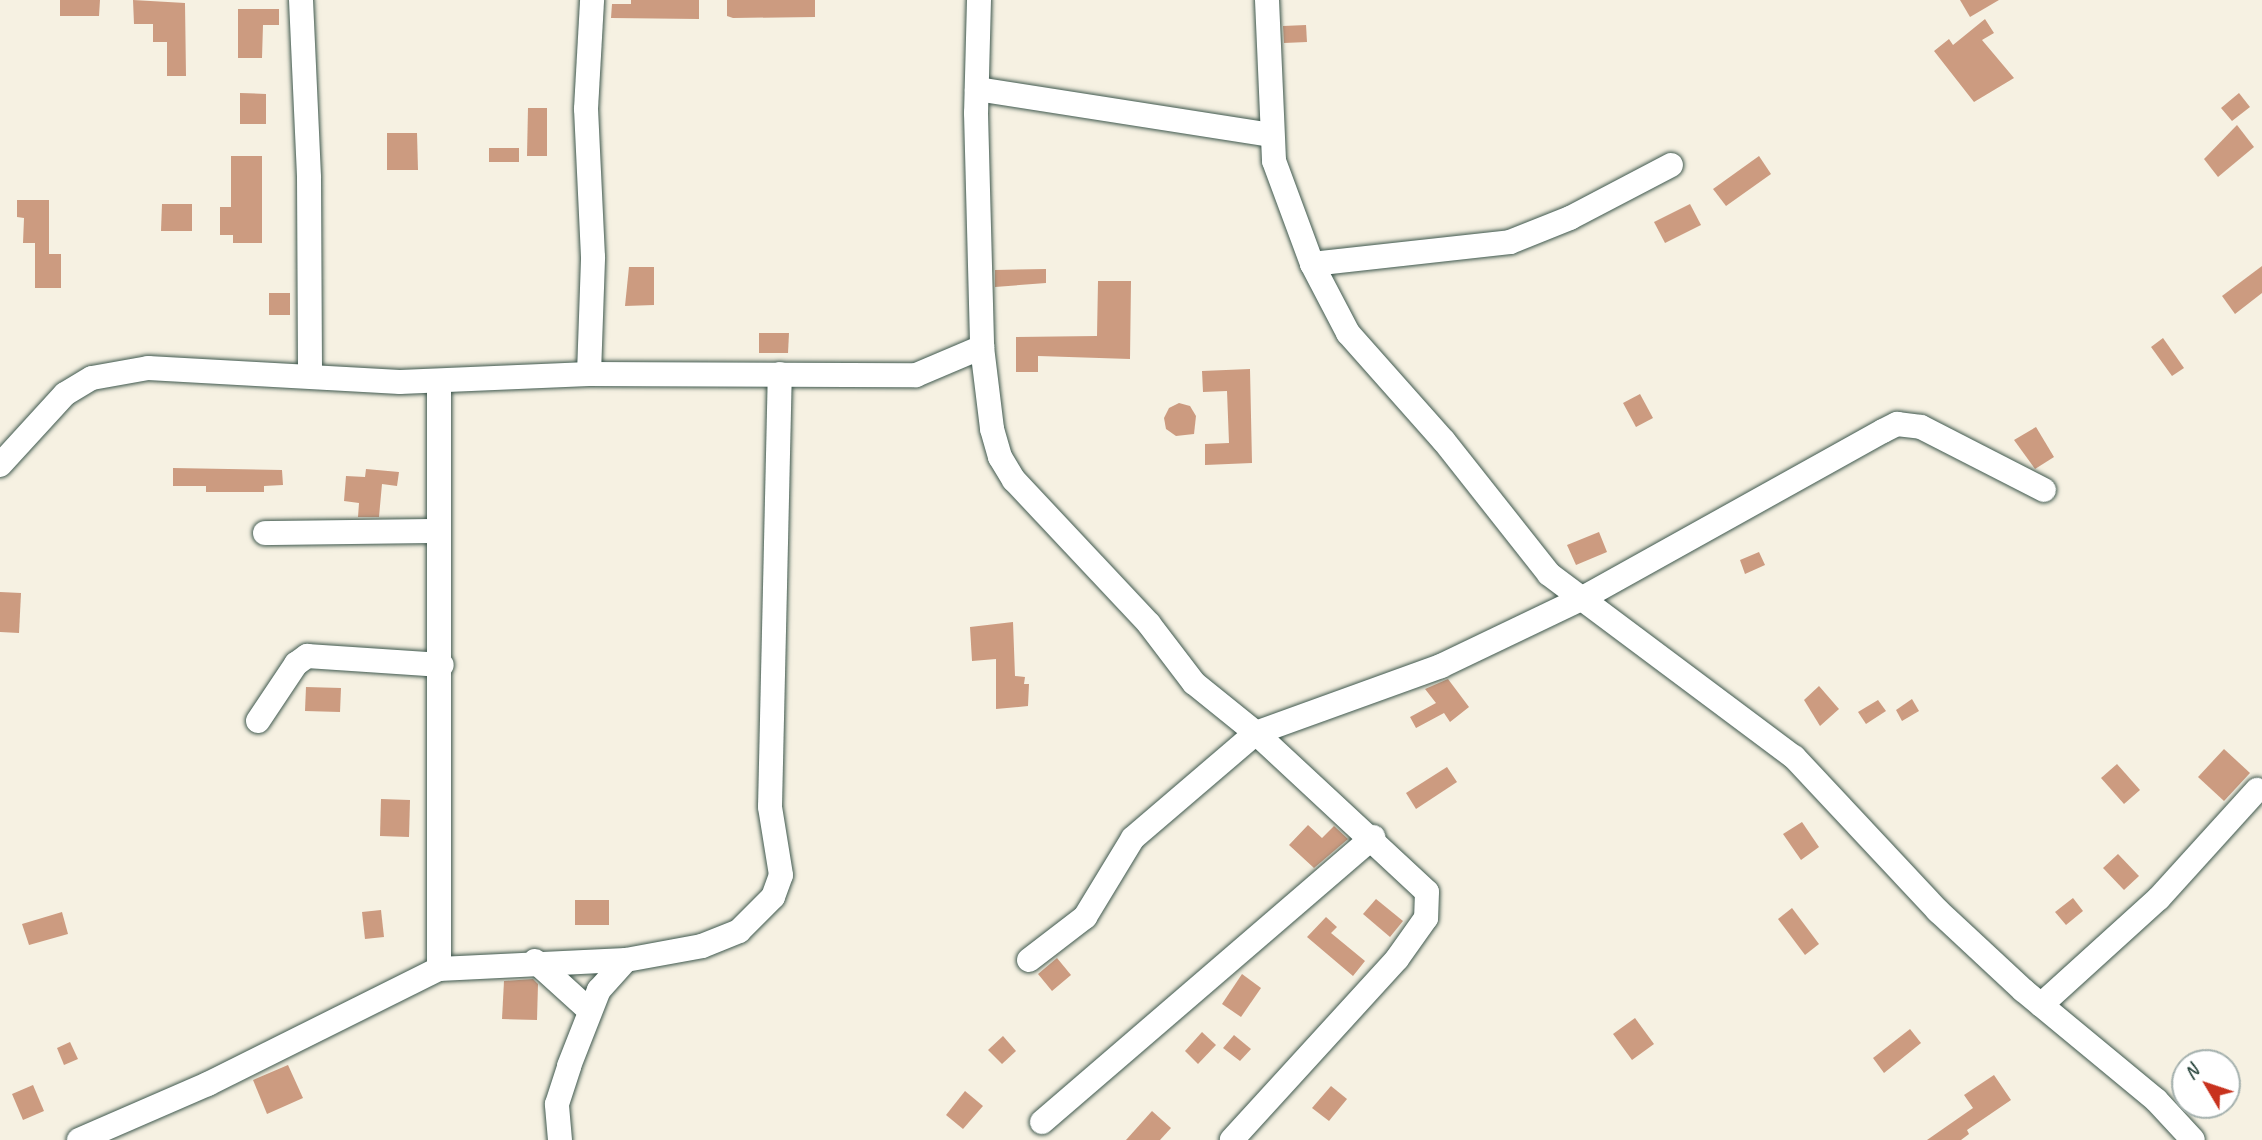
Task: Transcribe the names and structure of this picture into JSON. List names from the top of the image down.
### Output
{
  "north": "top left"
}
